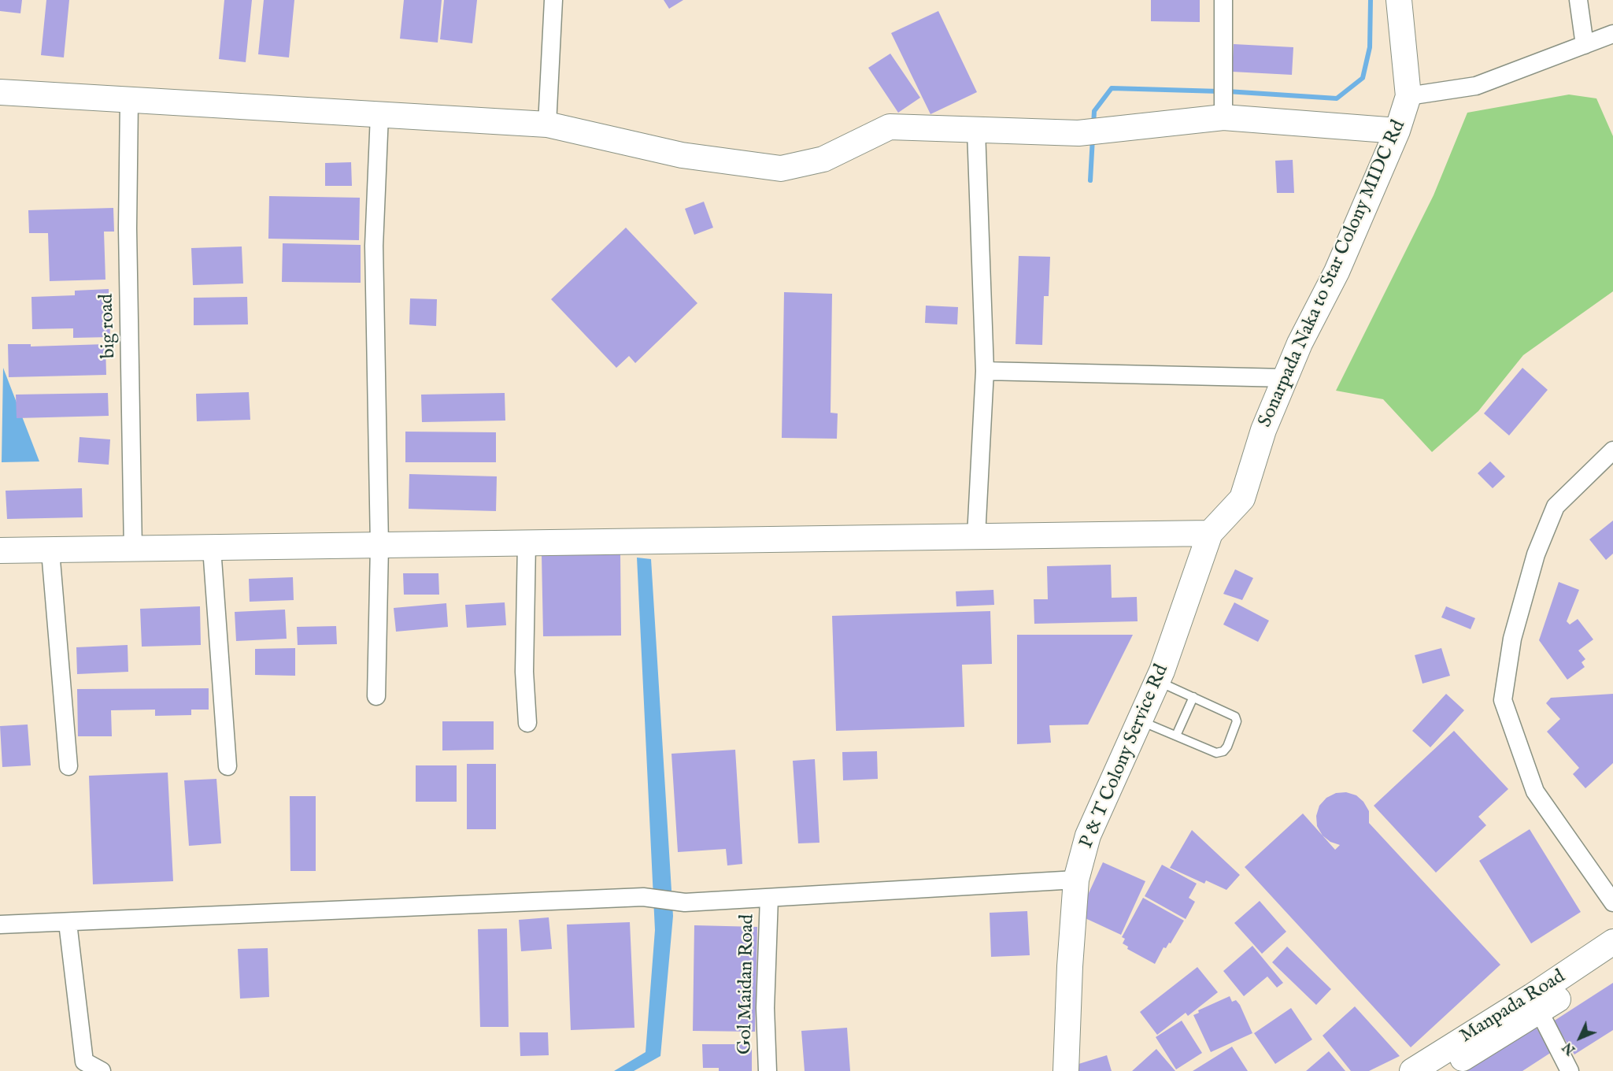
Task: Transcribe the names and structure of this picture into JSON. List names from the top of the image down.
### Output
{
  "streets": {
    "street": [
      "Sonarpada Naka to Star Colony MIDC Rd",
      "big road",
      "P & T Colony Service Rd",
      "Gol Maidan Road",
      "Manpada Road"
    ]
  },
  "crossings": [
    ["Sonarpada Naka to Star Colony MIDC Rd", "P & T Colony Service Rd"]
  ],
  "north": "bottom left"
}
